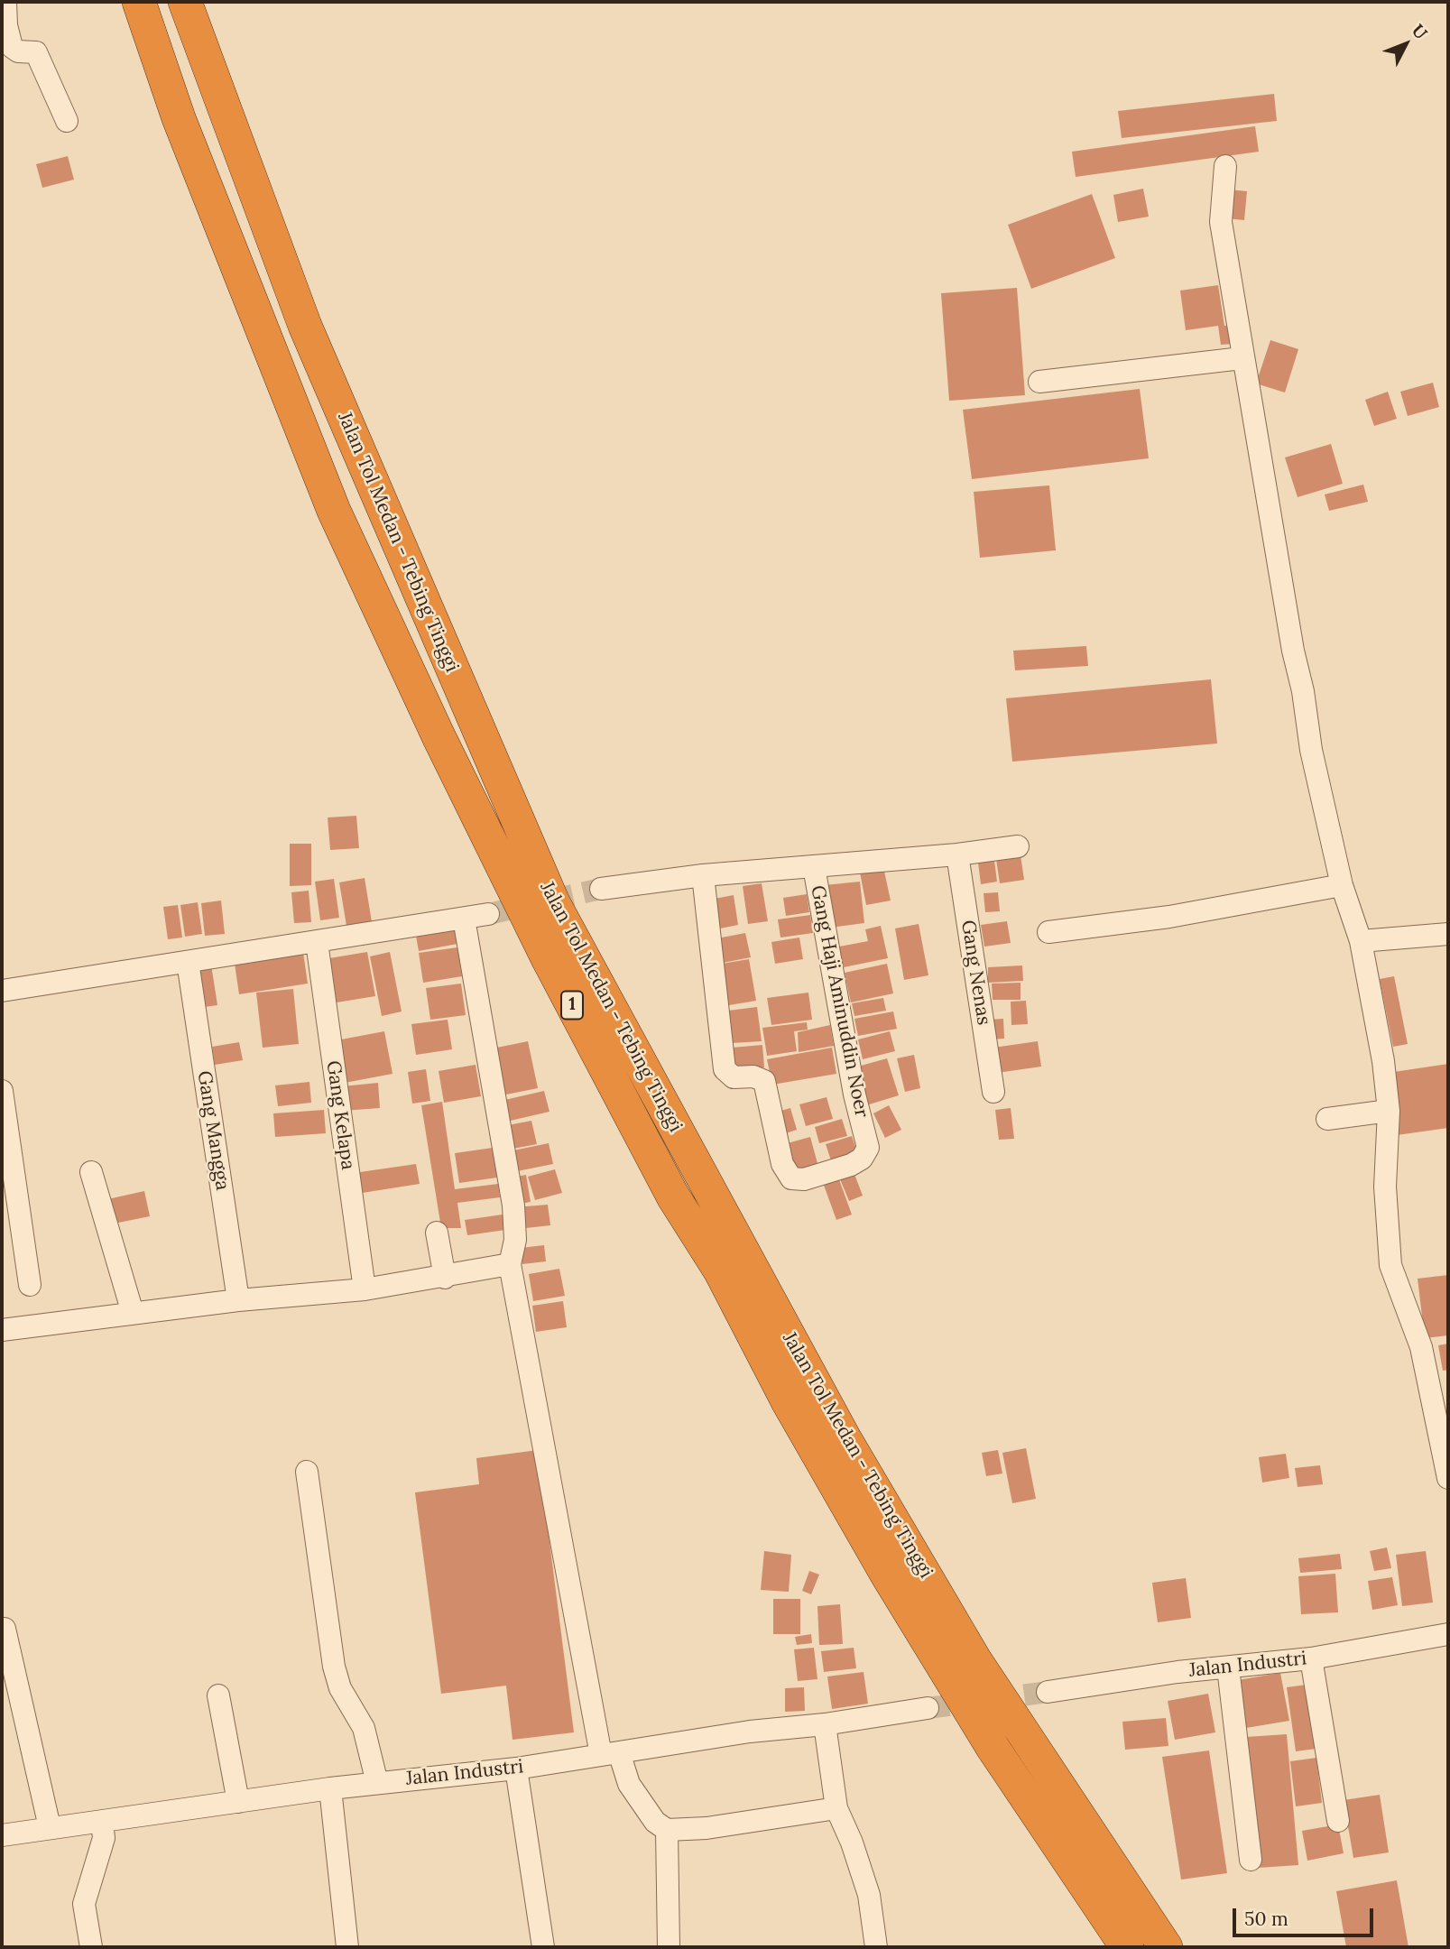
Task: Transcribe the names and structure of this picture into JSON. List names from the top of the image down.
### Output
{
  "streets": {
    "highway": ["Jalan Tol Medan - Tebing Tinggi", "1"],
    "street": [
      "Gang Nenas",
      "Gang Haji Aminuddin Noer",
      "Gang Kelapa",
      "Gang Mangga",
      "Jalan Industri"
    ]
  },
  "scale_bar": "50 m",
  "north": "top right"
}
